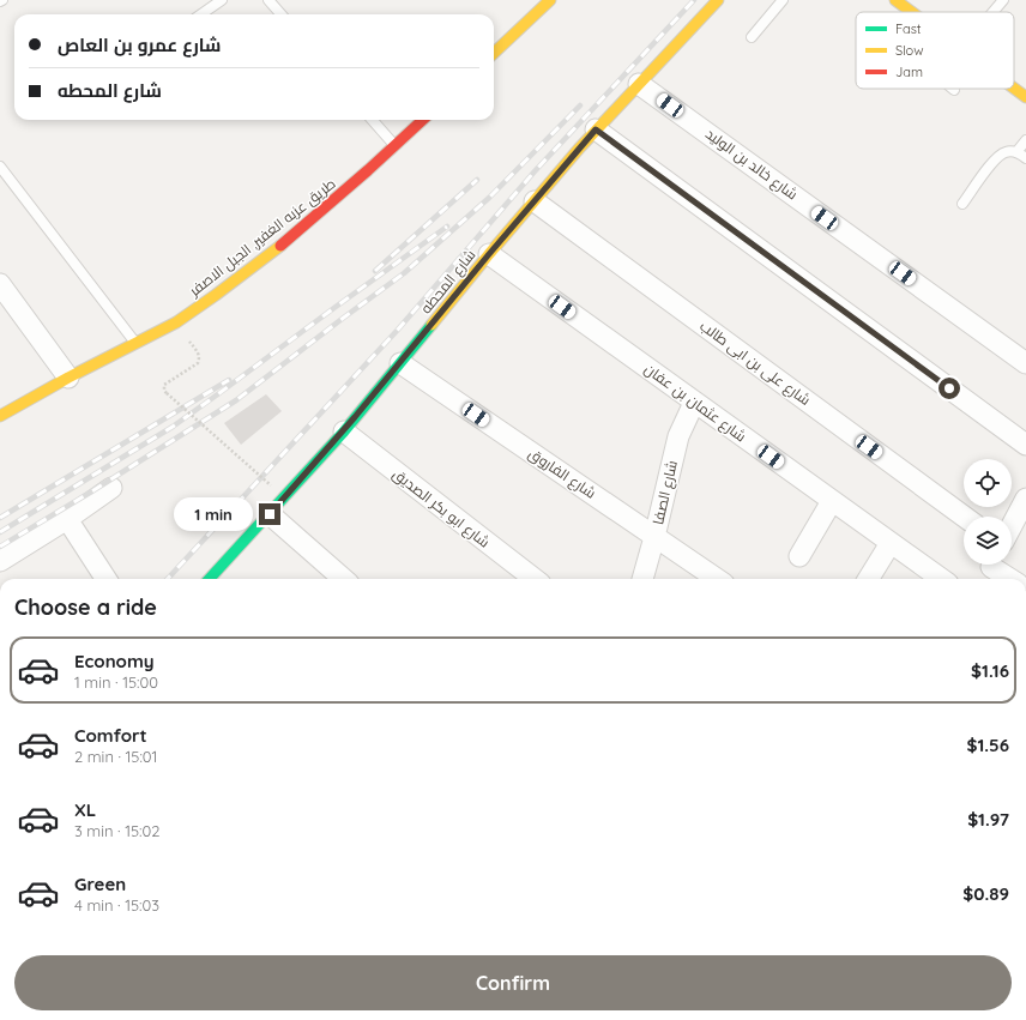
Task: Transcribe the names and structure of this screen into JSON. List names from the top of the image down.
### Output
{
  "streets": {
    "street": [
      "شارع خالد بن الوليد",
      "طريق عزبه الغفير, الجبل الاصفر",
      "شارع المحطه",
      "شارع على بن ابى طالب",
      "شارع عثمان بن عفان",
      "شارع الفاروق",
      "شارع الصفا",
      "شارع ابو بكر الصديق"
    ]
  },
  "crossings": [
    ["شارع خالد بن الوليد", "شارع المحطه"],
    ["شارع المحطه", "شارع على بن ابى طالب"],
    ["شارع المحطه", "شارع عثمان بن عفان"],
    ["شارع المحطه", "شارع الفاروق"],
    ["شارع المحطه", "شارع ابو بكر الصديق"],
    ["شارع عثمان بن عفان", "شارع الصفا"],
    ["شارع الفاروق", "شارع الصفا"]
  ],
  "legend": ["Fast", "Slow", "Jam"],
  "page": {
    "banner": ["شارع عمرو بن العاص", "شارع المحطه"],
    "bubble": "1 min",
    "heading": "Choose a ride",
    "list": [
      {
        "name": "Economy",
        "note": "1 min · 15:00",
        "value": "$1.16"
      },
      {
        "name": "Comfort",
        "note": "2 min · 15:01",
        "value": "$1.56"
      },
      {
        "name": "XL",
        "note": "3 min · 15:02",
        "value": "$1.97"
      },
      {
        "name": "Green",
        "note": "4 min · 15:03",
        "value": "$0.89"
      }
    ],
    "buttons": "Confirm"
  }
}
